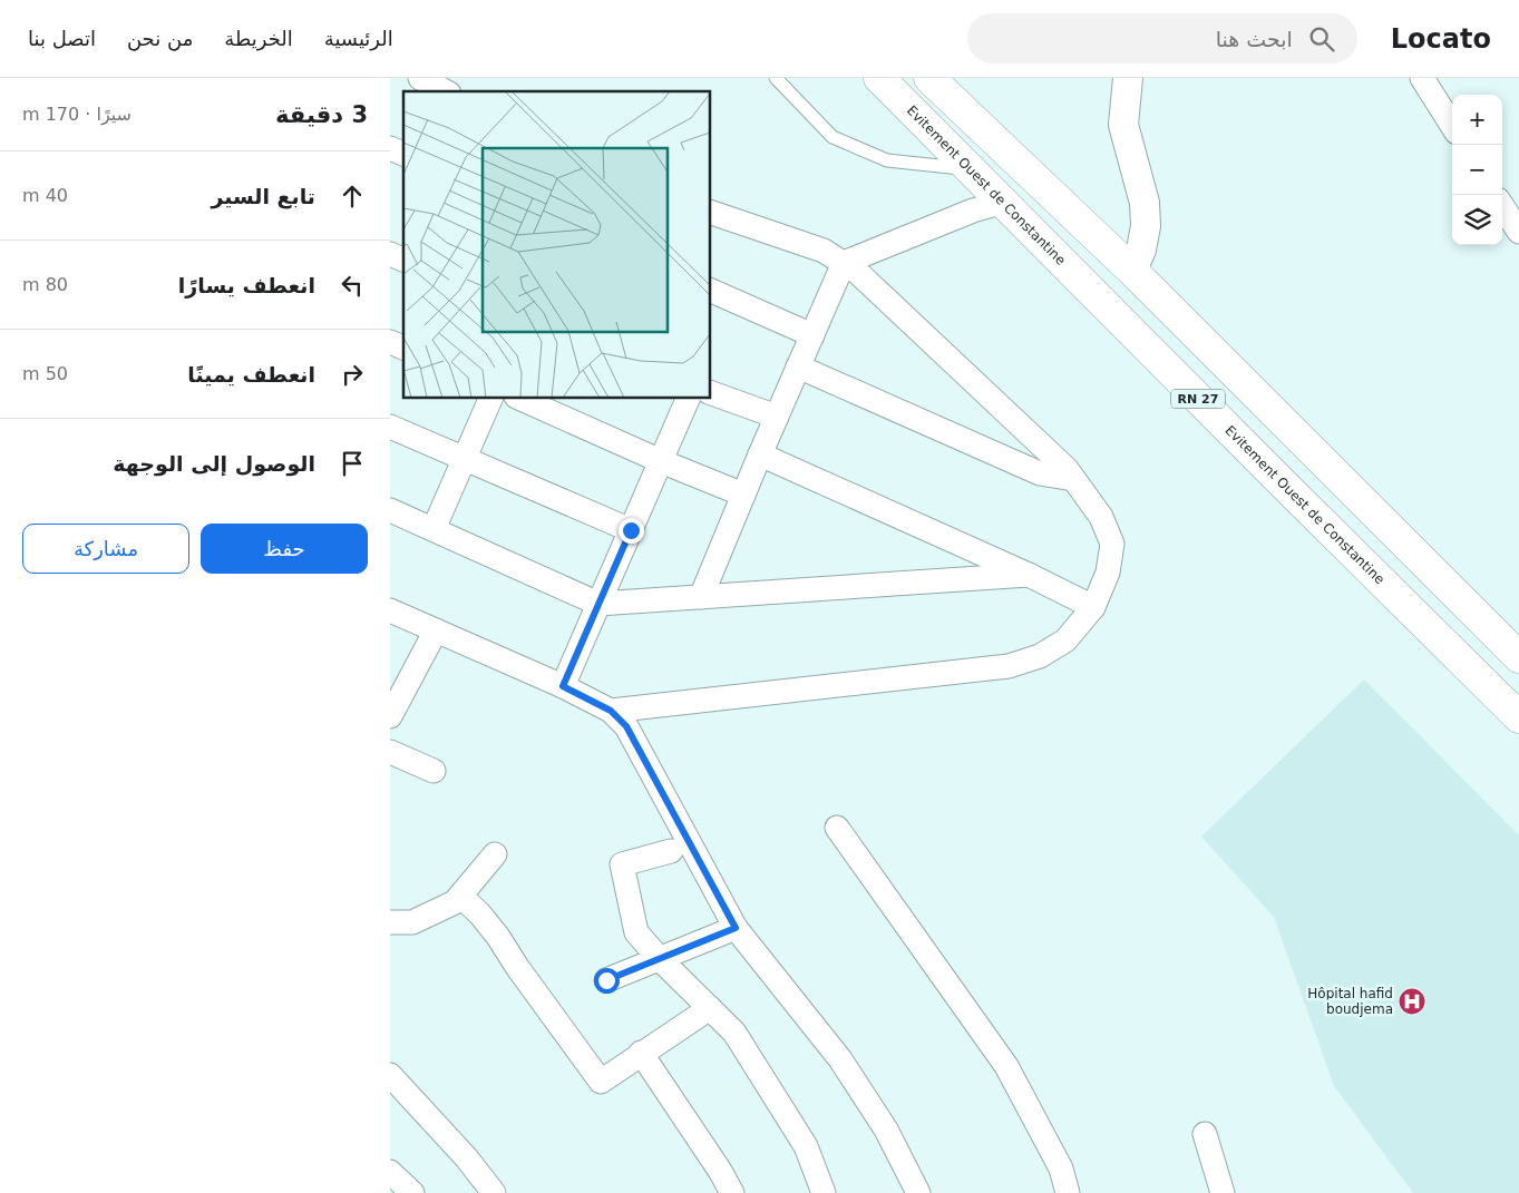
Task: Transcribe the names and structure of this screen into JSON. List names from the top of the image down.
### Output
{
  "streets": {
    "highway": ["Evitement Ouest de Constantine", "RN 27"]
  },
  "places": {
    "hospital": ["Hôpital hafid boudjema"]
  },
  "page": {
    "header": "Locato",
    "search": "ابحث هنا",
    "nav": [
      "الرئيسية",
      "الخريطة",
      "من نحن",
      "اتصل بنا"
    ],
    "heading": ["3 دقيقة", "سيرًا · 170 m"],
    "map_buttons": ["+", "−"],
    "list": [
      ["تابع السير", "40 m"],
      ["انعطف يسارًا", "80 m"],
      ["انعطف يمينًا", "50 m"],
      "الوصول إلى الوجهة"
    ],
    "buttons": ["حفظ", "مشاركة"]
  }
}
